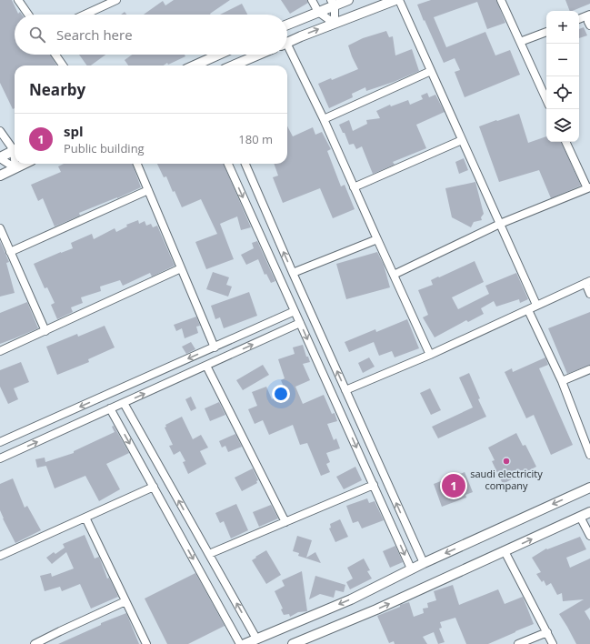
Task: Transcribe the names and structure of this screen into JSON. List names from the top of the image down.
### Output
{
  "places": ["saudi electricity company"],
  "page": {
    "map_buttons": ["+", "−"],
    "search": "Search here",
    "heading": "Nearby",
    "list": [
      {
        "mark": "1",
        "name": "spl",
        "note": "Public building",
        "value": "180 m"
      }
    ],
    "pins": "1"
  }
}
